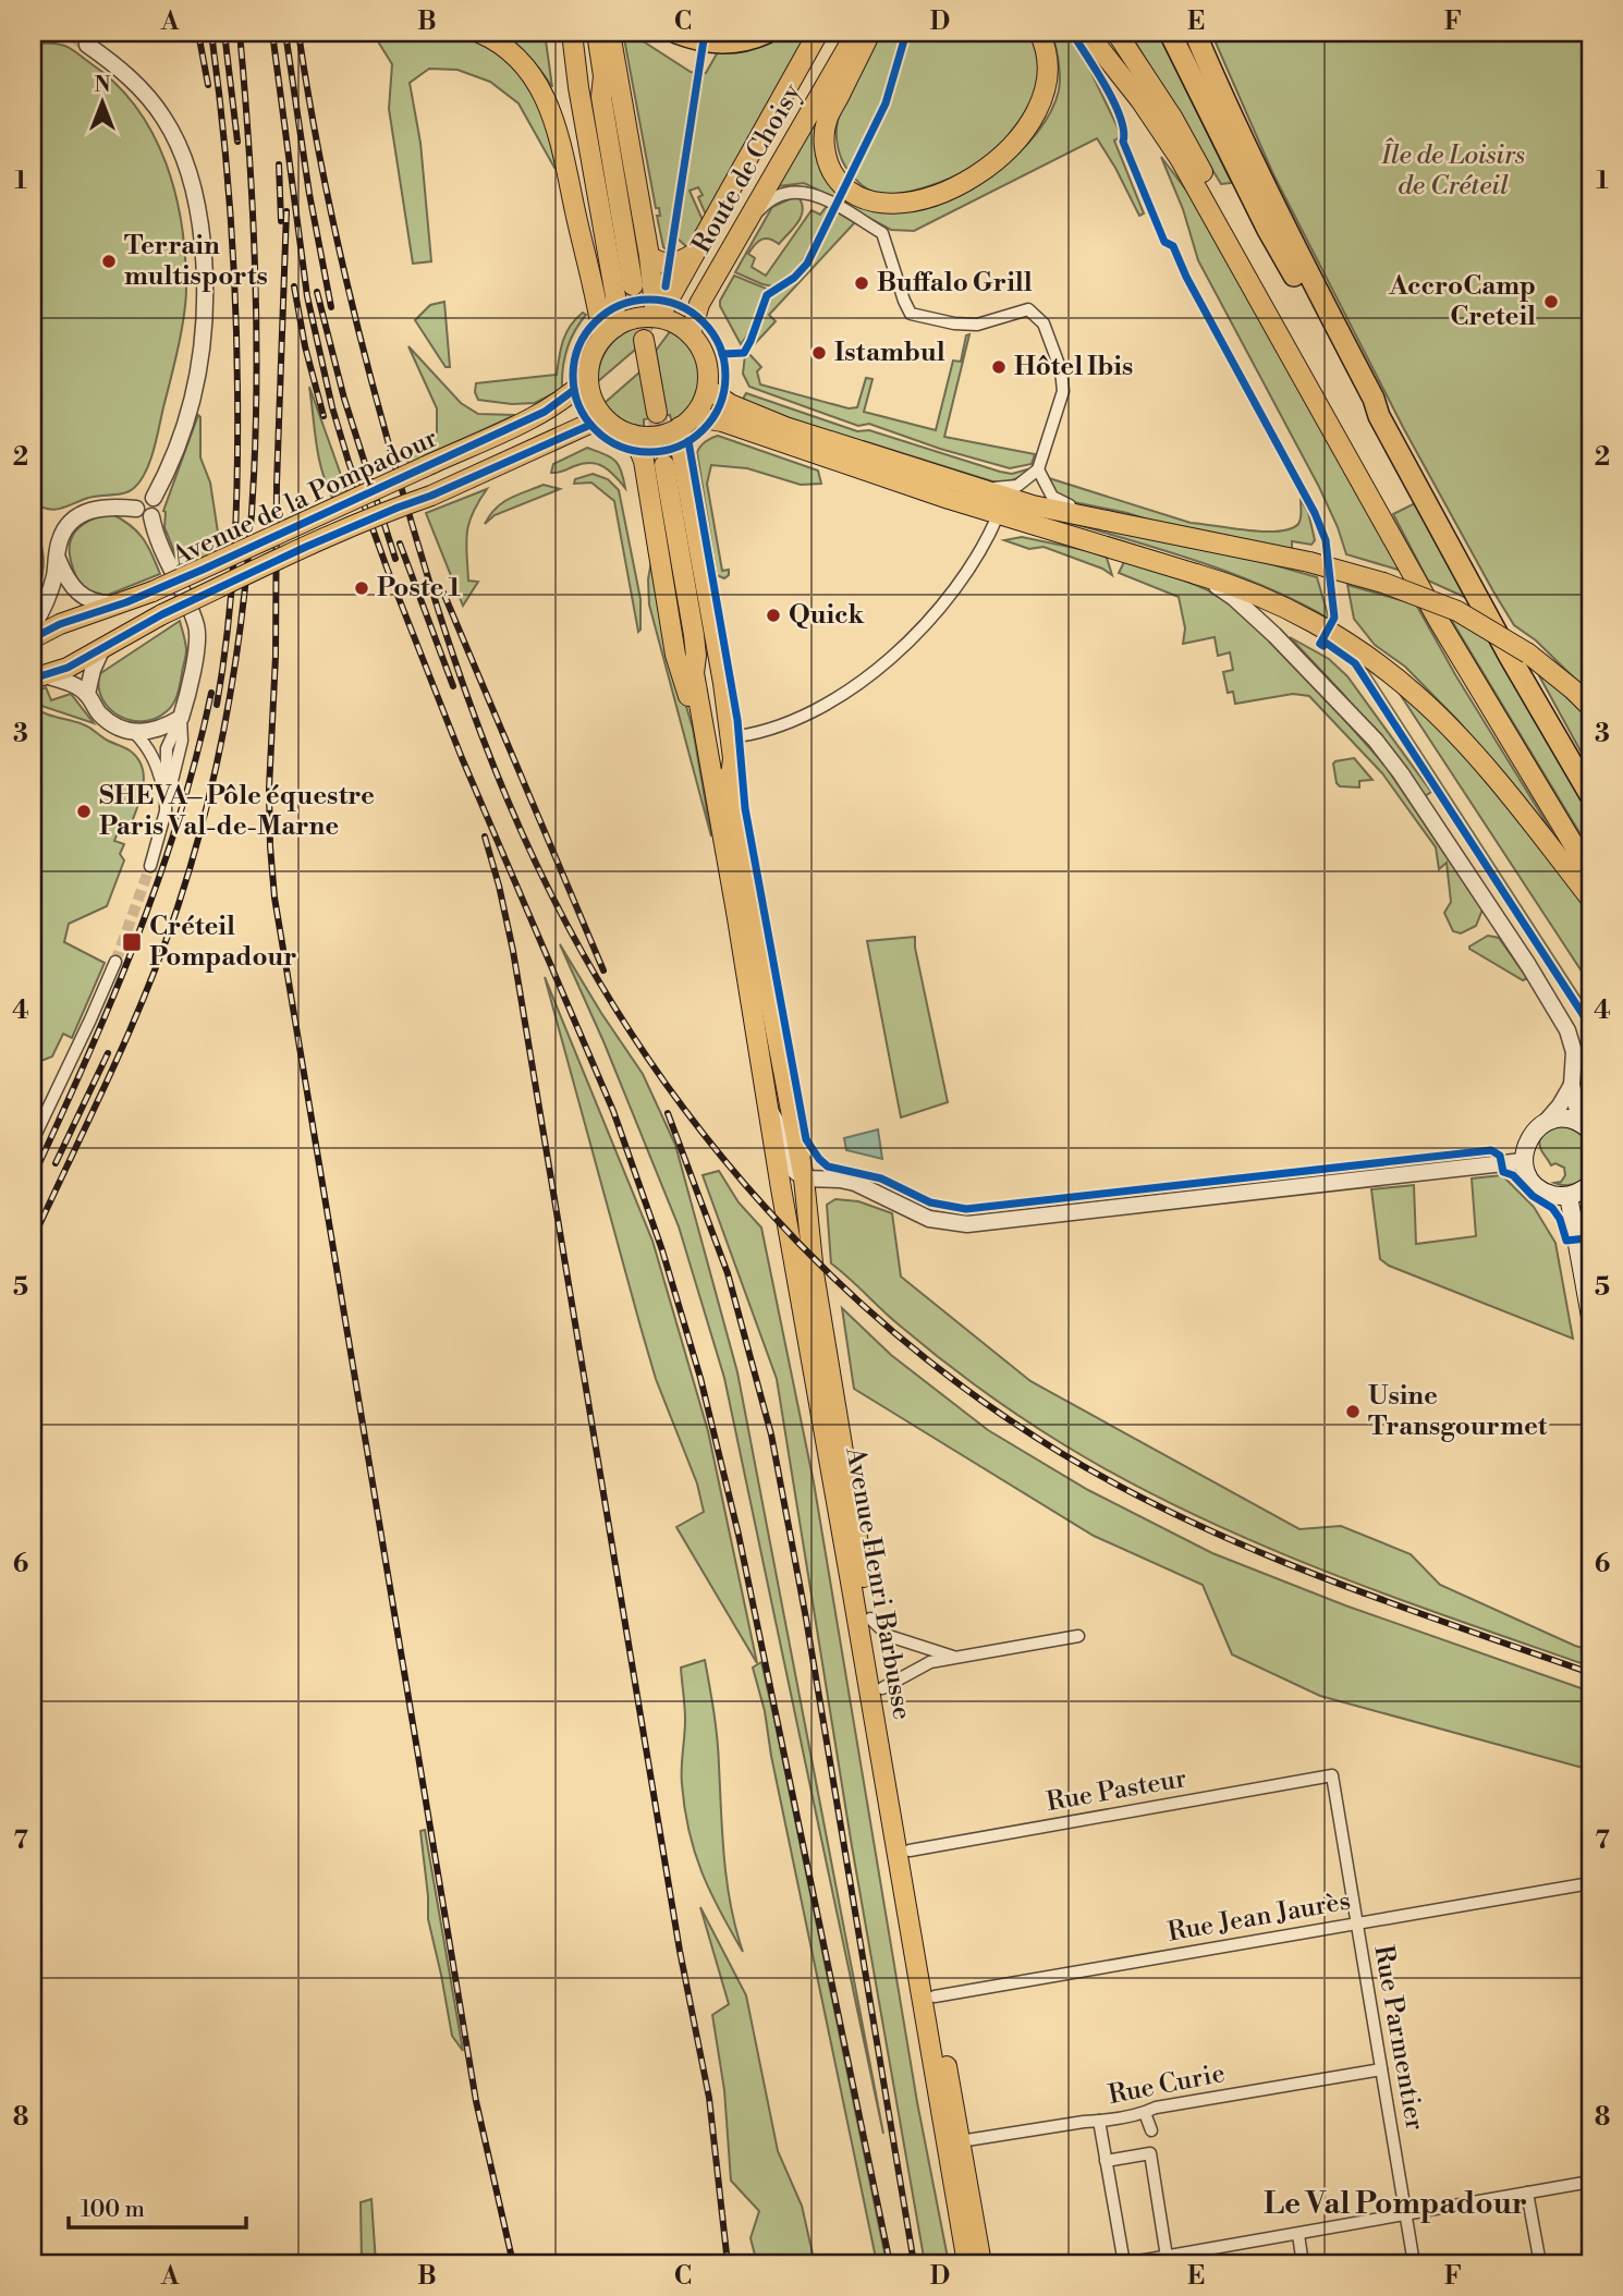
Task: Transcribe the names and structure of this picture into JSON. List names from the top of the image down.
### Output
{
  "streets": {
    "main road": ["Route de Choisy", "Avenue de la Pompadour", "Avenue Henri Barbusse"],
    "street": [
      "Rue Pasteur",
      "Rue Jean Jaurès",
      "Rue Parmentier",
      "Rue Curie"
    ]
  },
  "crossings": [
    ["Route de Choisy", "Avenue de la Pompadour"],
    ["Avenue Henri Barbusse", "Rue Pasteur"],
    ["Avenue Henri Barbusse", "Rue Jean Jaurès"],
    ["Avenue Henri Barbusse", "Rue Curie"],
    ["Rue Pasteur", "Rue Parmentier"],
    ["Rue Jean Jaurès", "Rue Parmentier"],
    ["Rue Parmentier", "Rue Curie"]
  ],
  "districts": ["Le Val Pompadour"],
  "parks": ["Île de Loisirs de Créteil"],
  "places": {
    "other": [
      "Terrain multisports",
      "Buffalo Grill",
      "AccroCamp Creteil",
      "Istambul",
      "Hôtel Ibis",
      "Poste 1",
      "Quick",
      "SHEVA– Pôle équestre Paris Val-de-Marne",
      "Usine Transgourmet"
    ],
    "transit": ["Créteil Pompadour"]
  },
  "scale_bar": "100 m",
  "north": "top",
  "grid": {
    "columns": [
      "A",
      "B",
      "C",
      "D",
      "E",
      "F"
    ],
    "rows": [
      "1",
      "2",
      "3",
      "4",
      "5",
      "6",
      "7",
      "8"
    ]
  }
}
